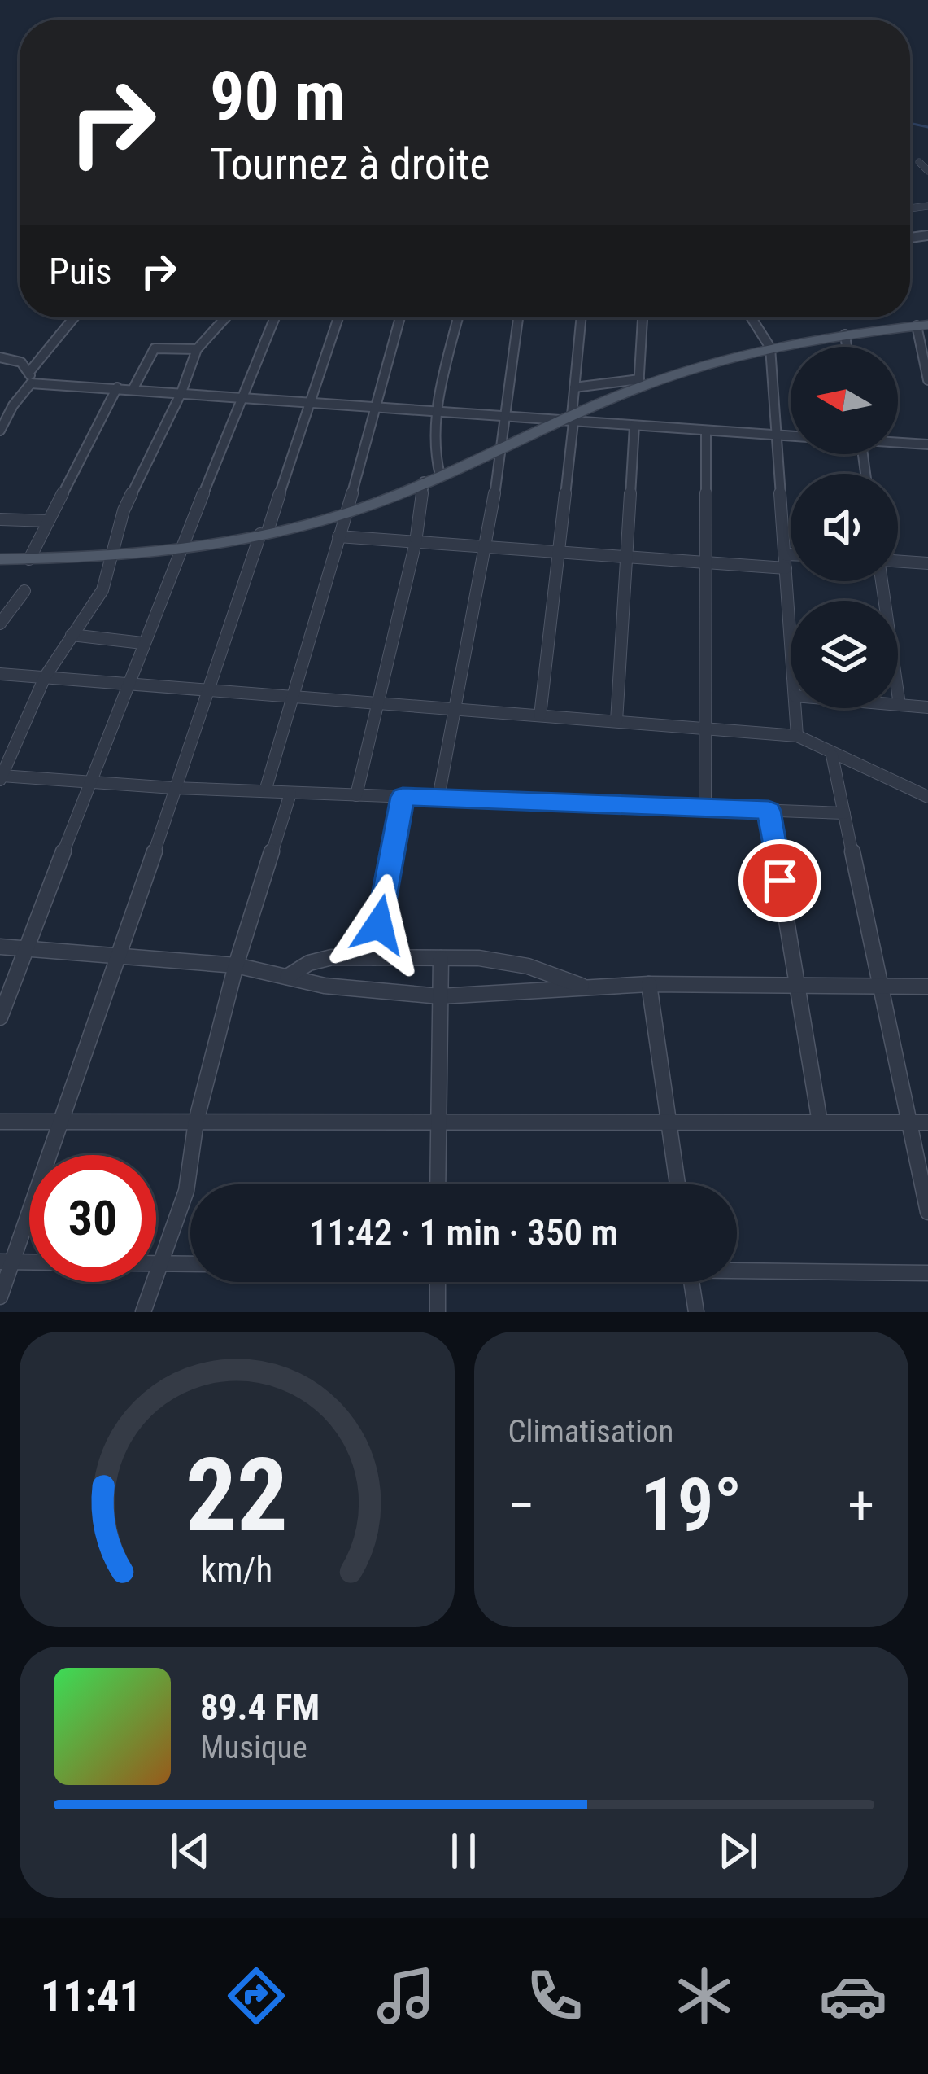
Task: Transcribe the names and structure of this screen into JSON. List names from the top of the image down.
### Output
{
  "north": "left",
  "page": {
    "turn": ["90 m", "Tournez à droite"],
    "then": "Puis",
    "limit": "30",
    "trip": "11:42 · 1 min · 350 m",
    "tile": "Climatisation",
    "heat": ["−", "19°", "+"],
    "song": ["89.4 FM", "Musique"],
    "tabs": "11:41",
    "gauge": ["22", "km/h"]
  }
}
